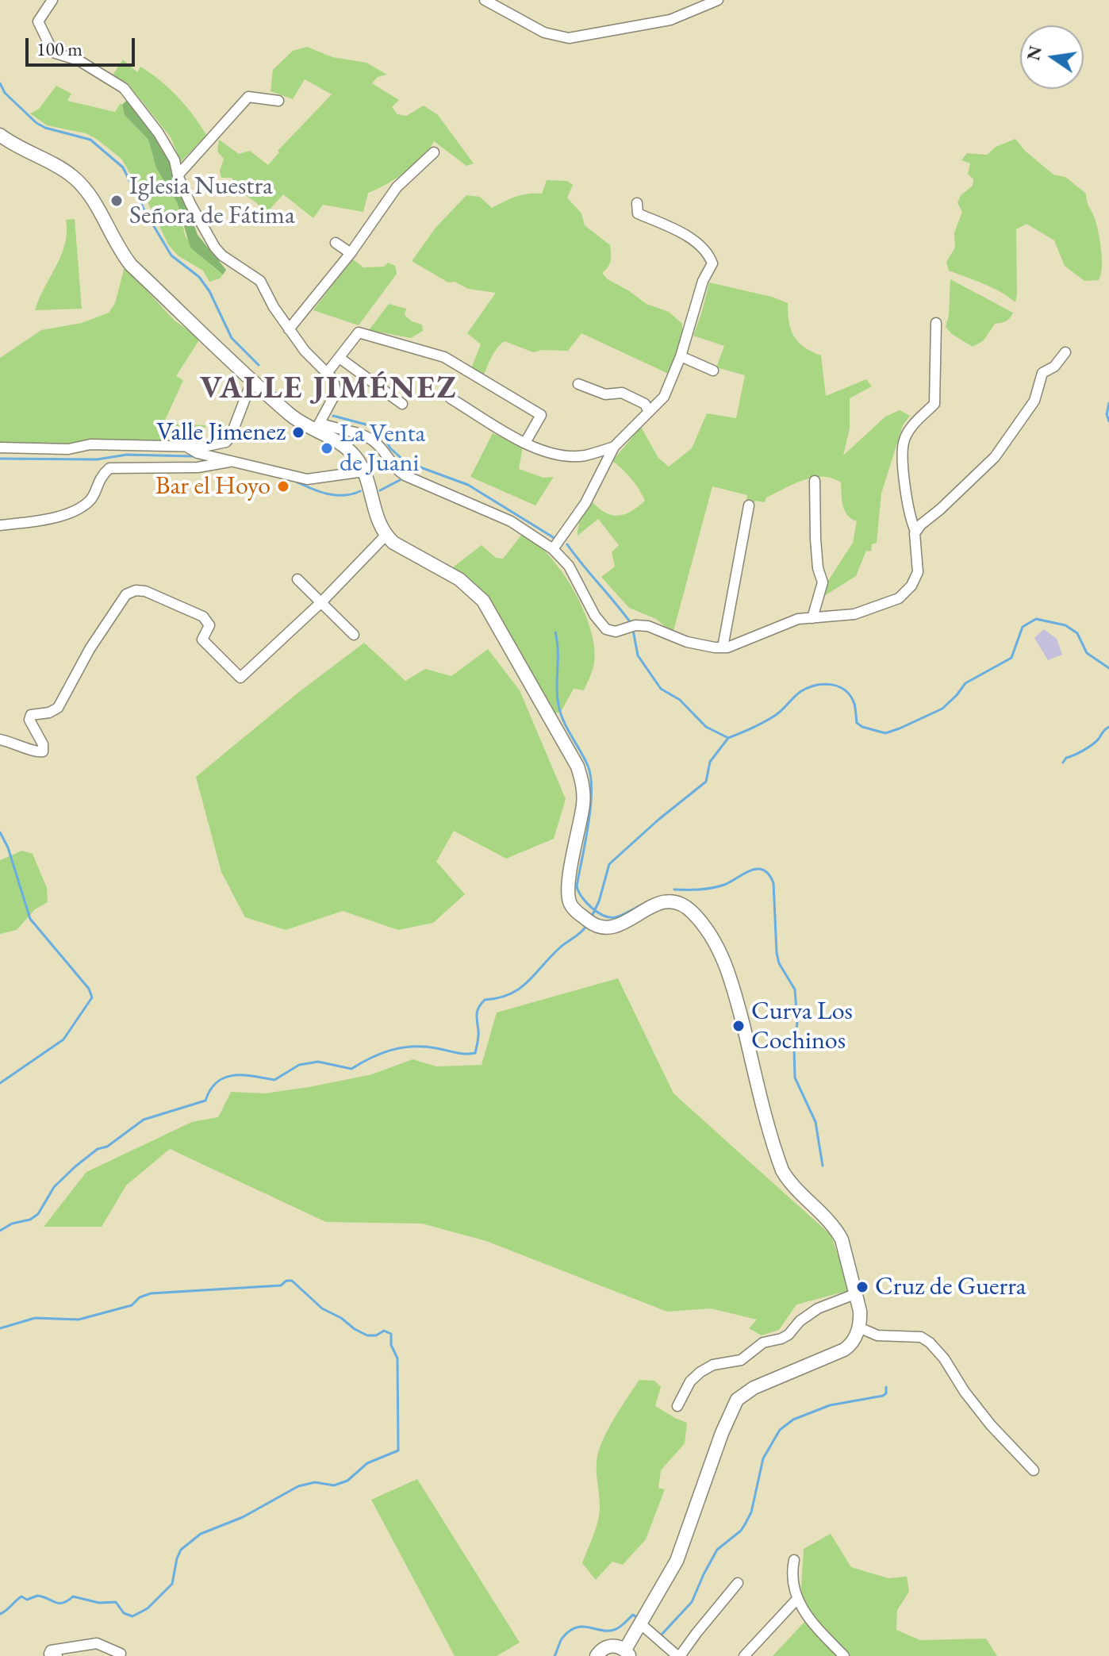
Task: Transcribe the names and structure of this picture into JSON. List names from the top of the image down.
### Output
{
  "districts": ["VALLE JIMÉNEZ"],
  "places": [
    "Iglesia Nuestra Señora de Fátima",
    "Valle Jimenez",
    "La Venta de Juani",
    "Bar el Hoyo",
    "Curva Los Cochinos",
    "Cruz de Guerra"
  ],
  "scale_bar": "100 m",
  "north": "left"
}
